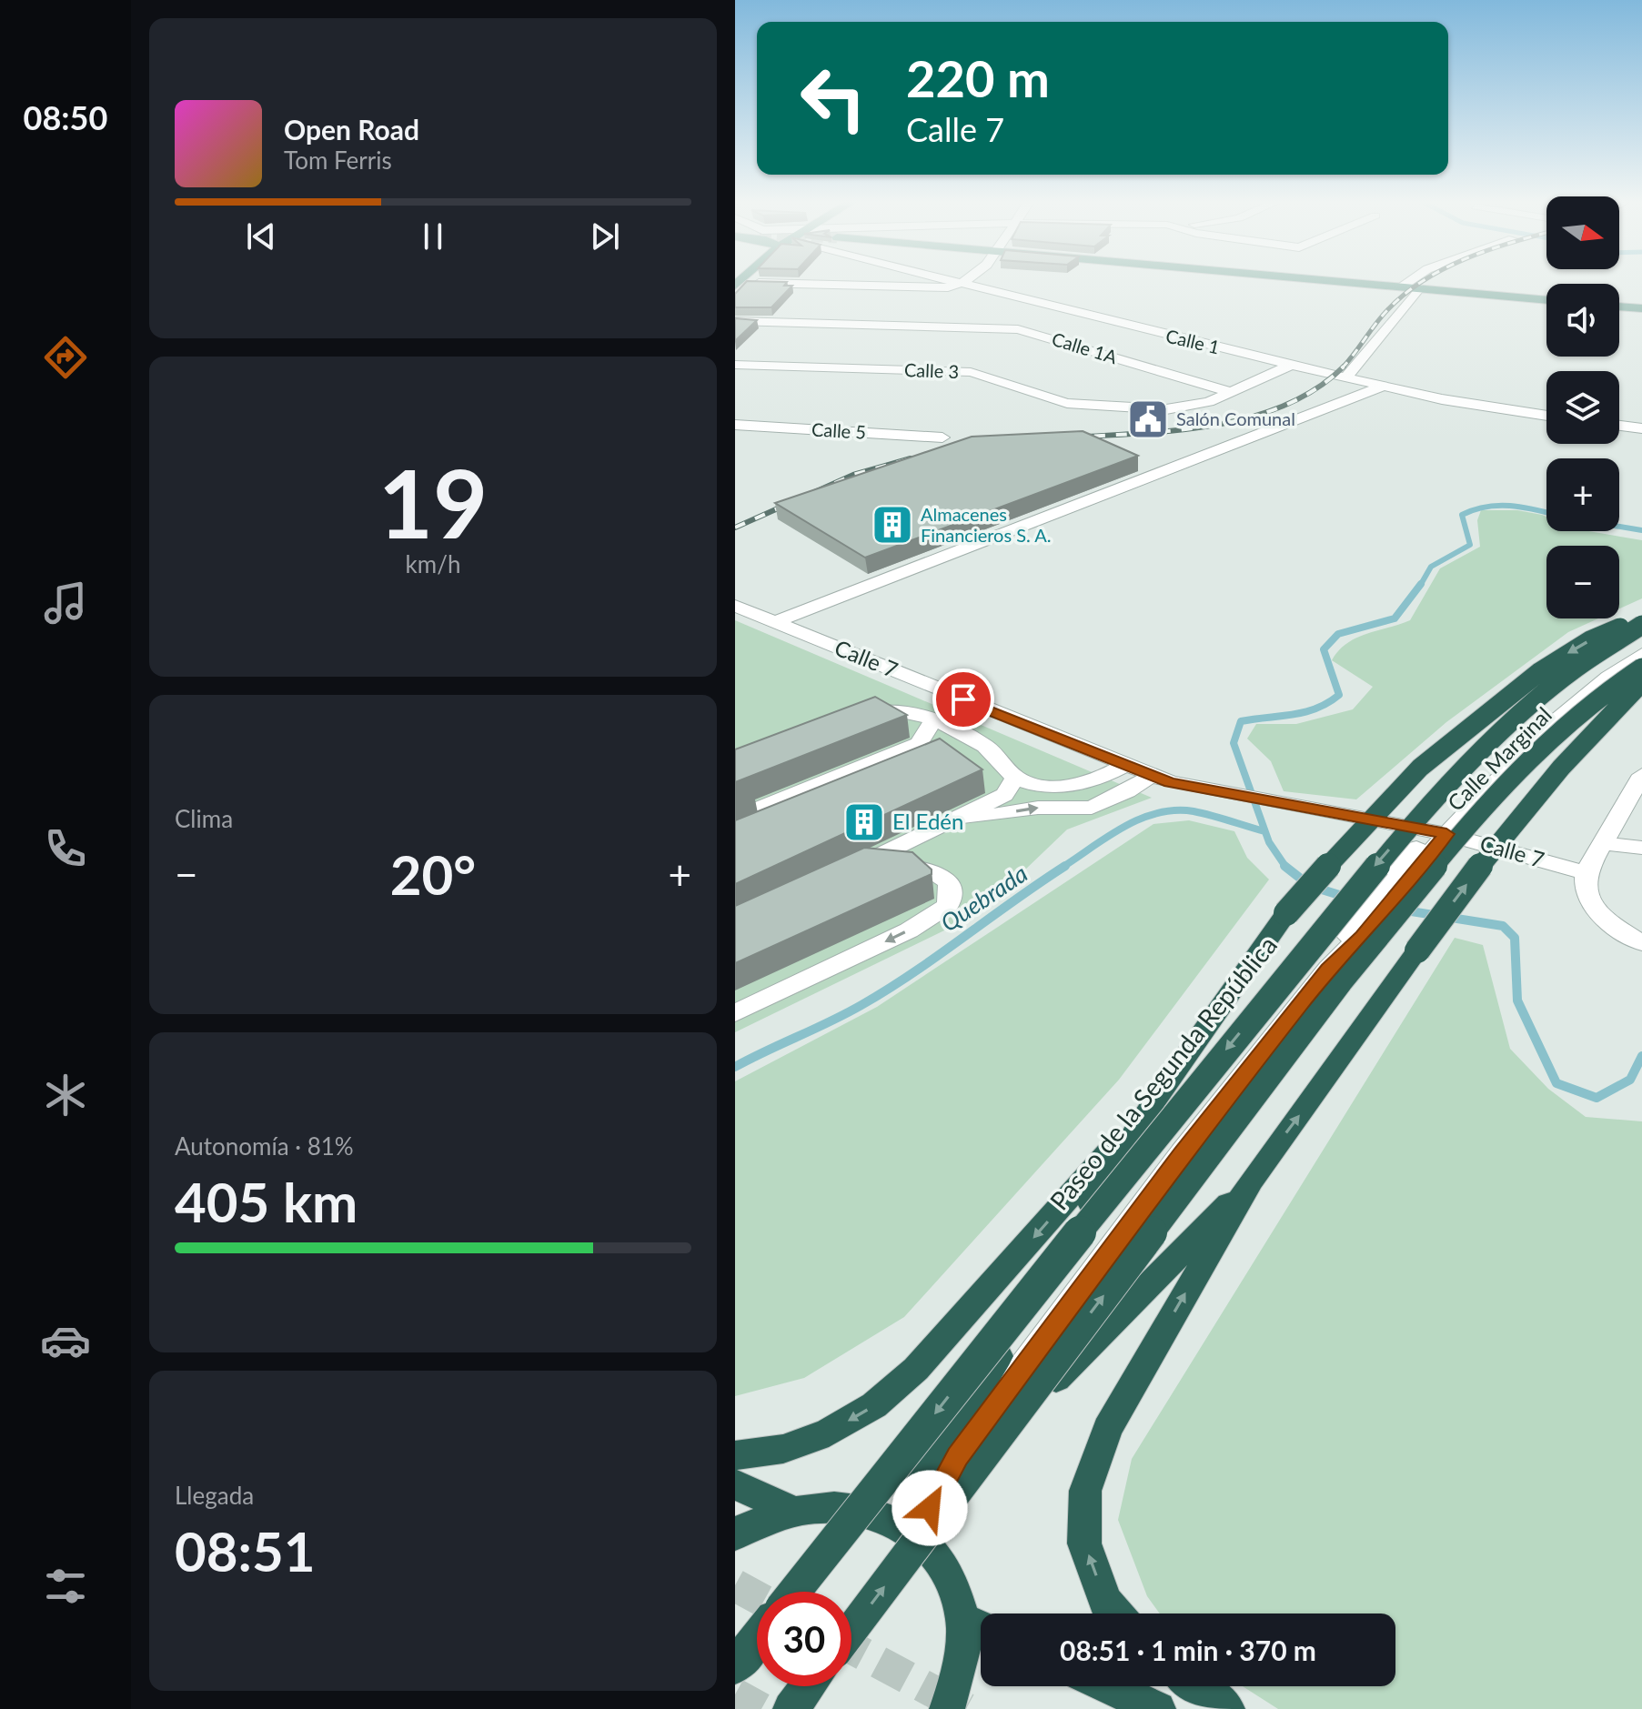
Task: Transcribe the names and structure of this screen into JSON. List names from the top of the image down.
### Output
{
  "streets": {
    "highway": ["Paseo de la Segunda República"],
    "street": [
      "Calle 1",
      "Calle 1A",
      "Calle 3",
      "Calle 5",
      "Calle 7",
      "Calle Marginal"
    ]
  },
  "crossings": [
    ["Calle 1", "Calle 3"],
    ["Calle 1A", "Calle 3"],
    ["Calle 7", "Calle Marginal"]
  ],
  "water": ["Quebrada"],
  "places": {
    "public building": ["Salón Comunal"],
    "building": ["Almacenes Financieros S. A.", "El Edén"]
  },
  "north": "right",
  "page": {
    "tabs": "08:50",
    "turn": ["220 m", "Calle 7"],
    "song": ["Open Road", "Tom Ferris"],
    "map_buttons": ["+", "−"],
    "tile": [
      ["19", "km/h"],
      "Clima",
      ["Autonomía · 81%", "405 km"],
      ["Llegada", "08:51"]
    ],
    "heat": ["−", "20°", "+"],
    "limit": "30",
    "trip": "08:51 · 1 min · 370 m"
  }
}
